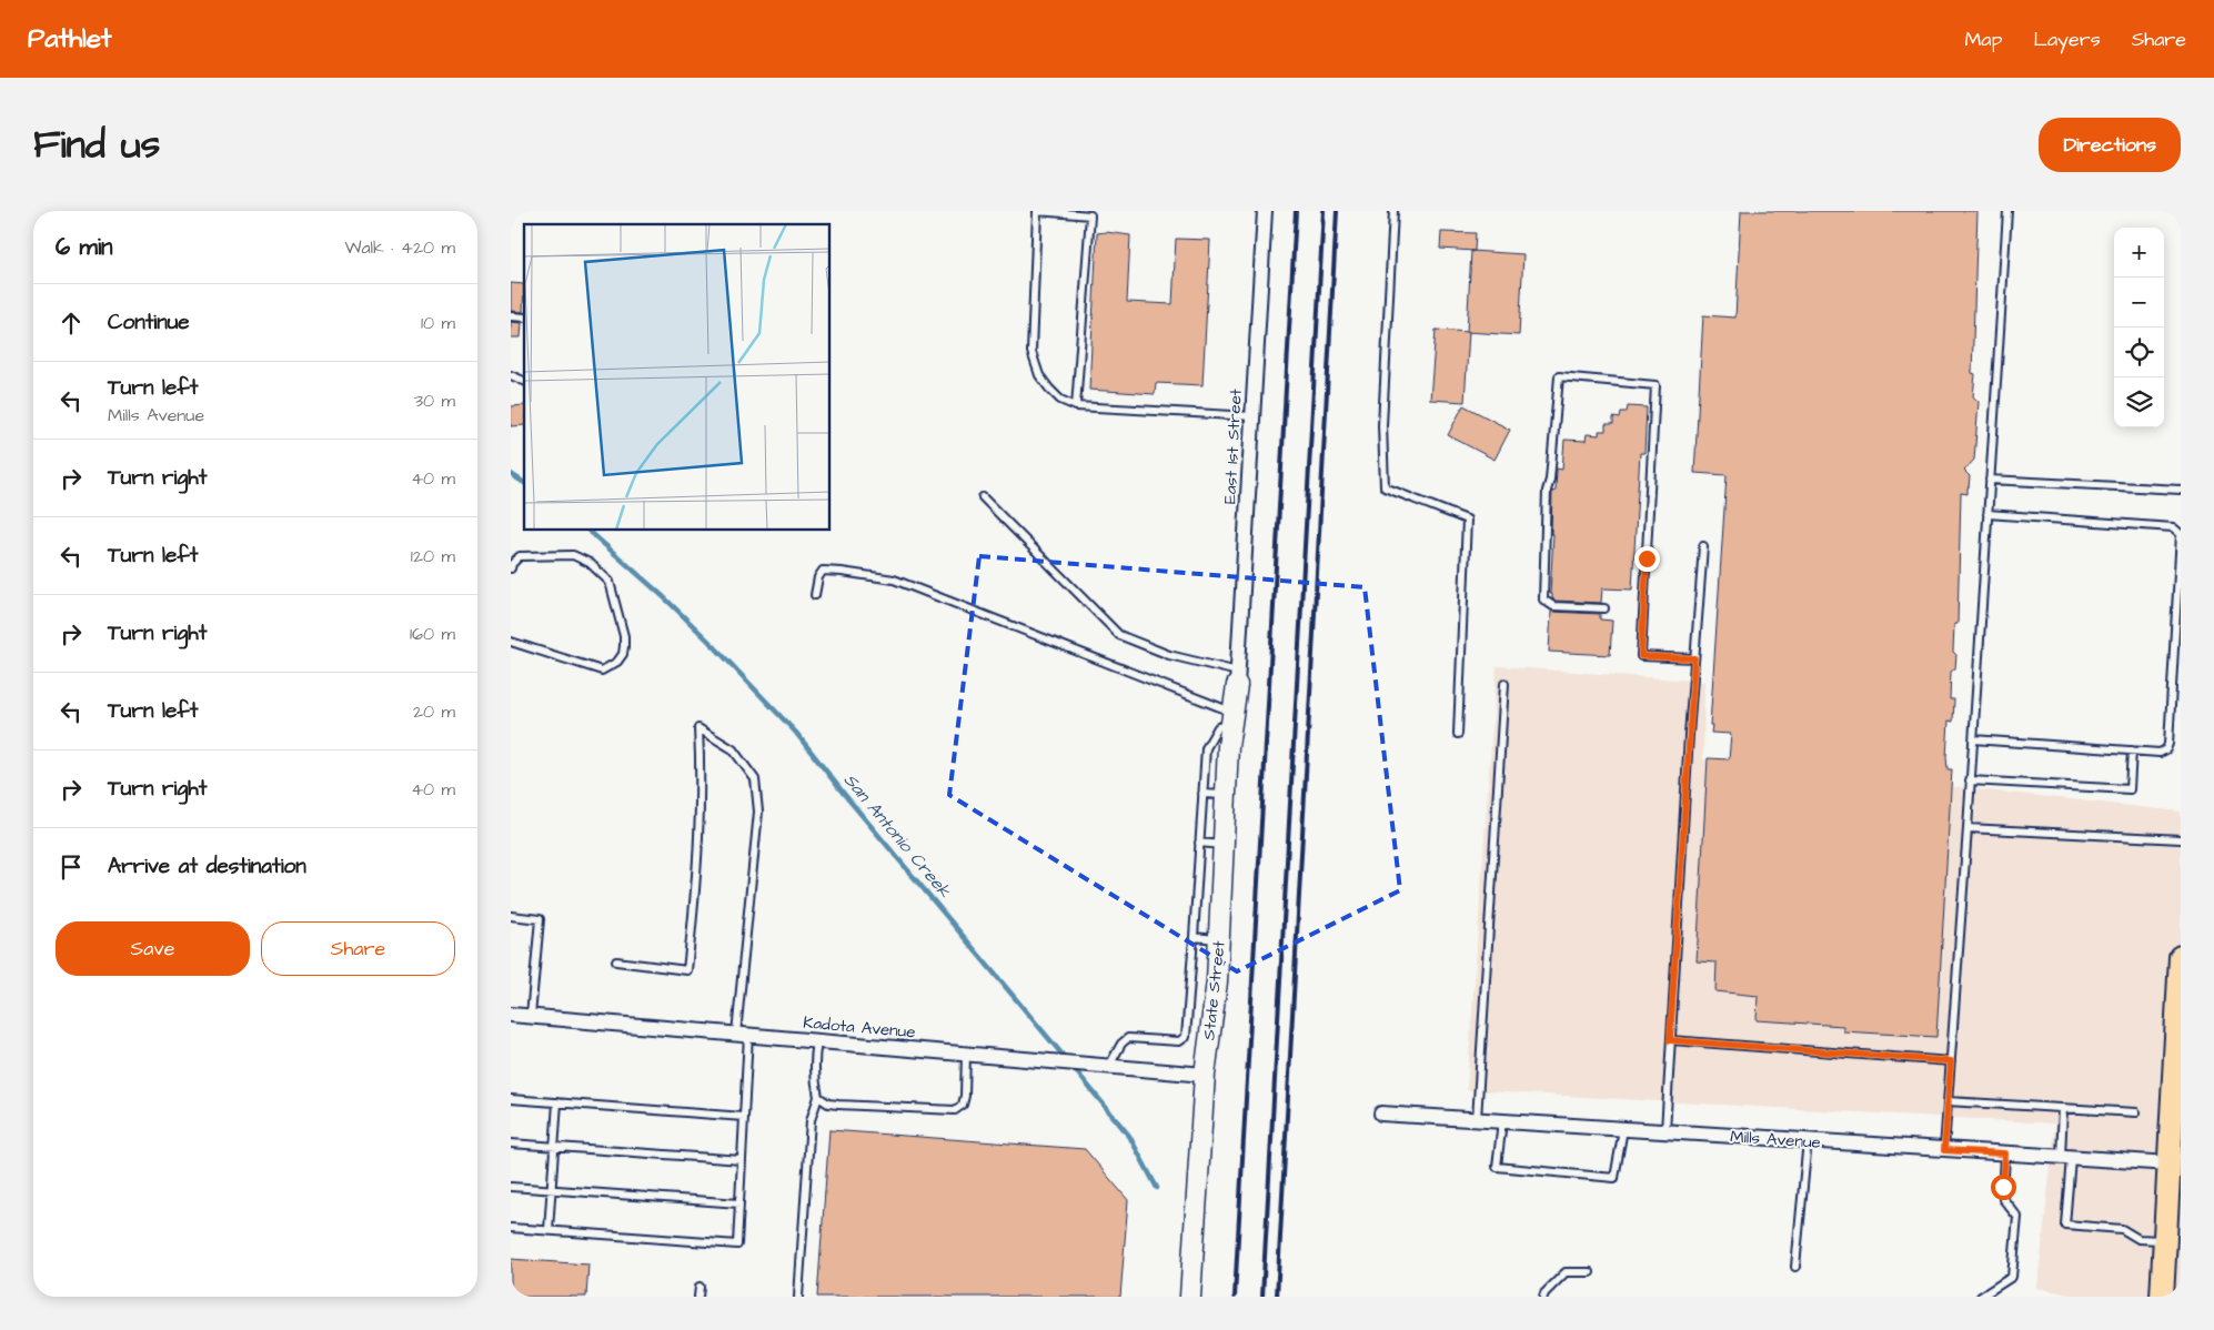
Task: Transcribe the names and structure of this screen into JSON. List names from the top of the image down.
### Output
{
  "streets": {
    "street": [
      "East 1st Street",
      "State Street",
      "Kadota Avenue",
      "Mills Avenue"
    ]
  },
  "crossings": [
    ["East 1st Street", "State Street"],
    ["State Street", "Kadota Avenue"]
  ],
  "water": ["San Antonio Creek"],
  "page": {
    "header": "Pathlet",
    "nav": ["Map", "Layers", "Share"],
    "title": "Find us",
    "buttons": [
      "Directions",
      ["Save", "Share"]
    ],
    "heading": ["6 min", "Walk · 420 m"],
    "map_buttons": ["+", "−"],
    "list": [
      ["Continue", "10 m"],
      ["Turn left", "Mills Avenue", "30 m"],
      ["Turn right", "40 m"],
      ["Turn left", "120 m"],
      ["Turn right", "160 m"],
      ["Turn left", "20 m"],
      ["Turn right", "40 m"],
      "Arrive at destination"
    ]
  }
}
